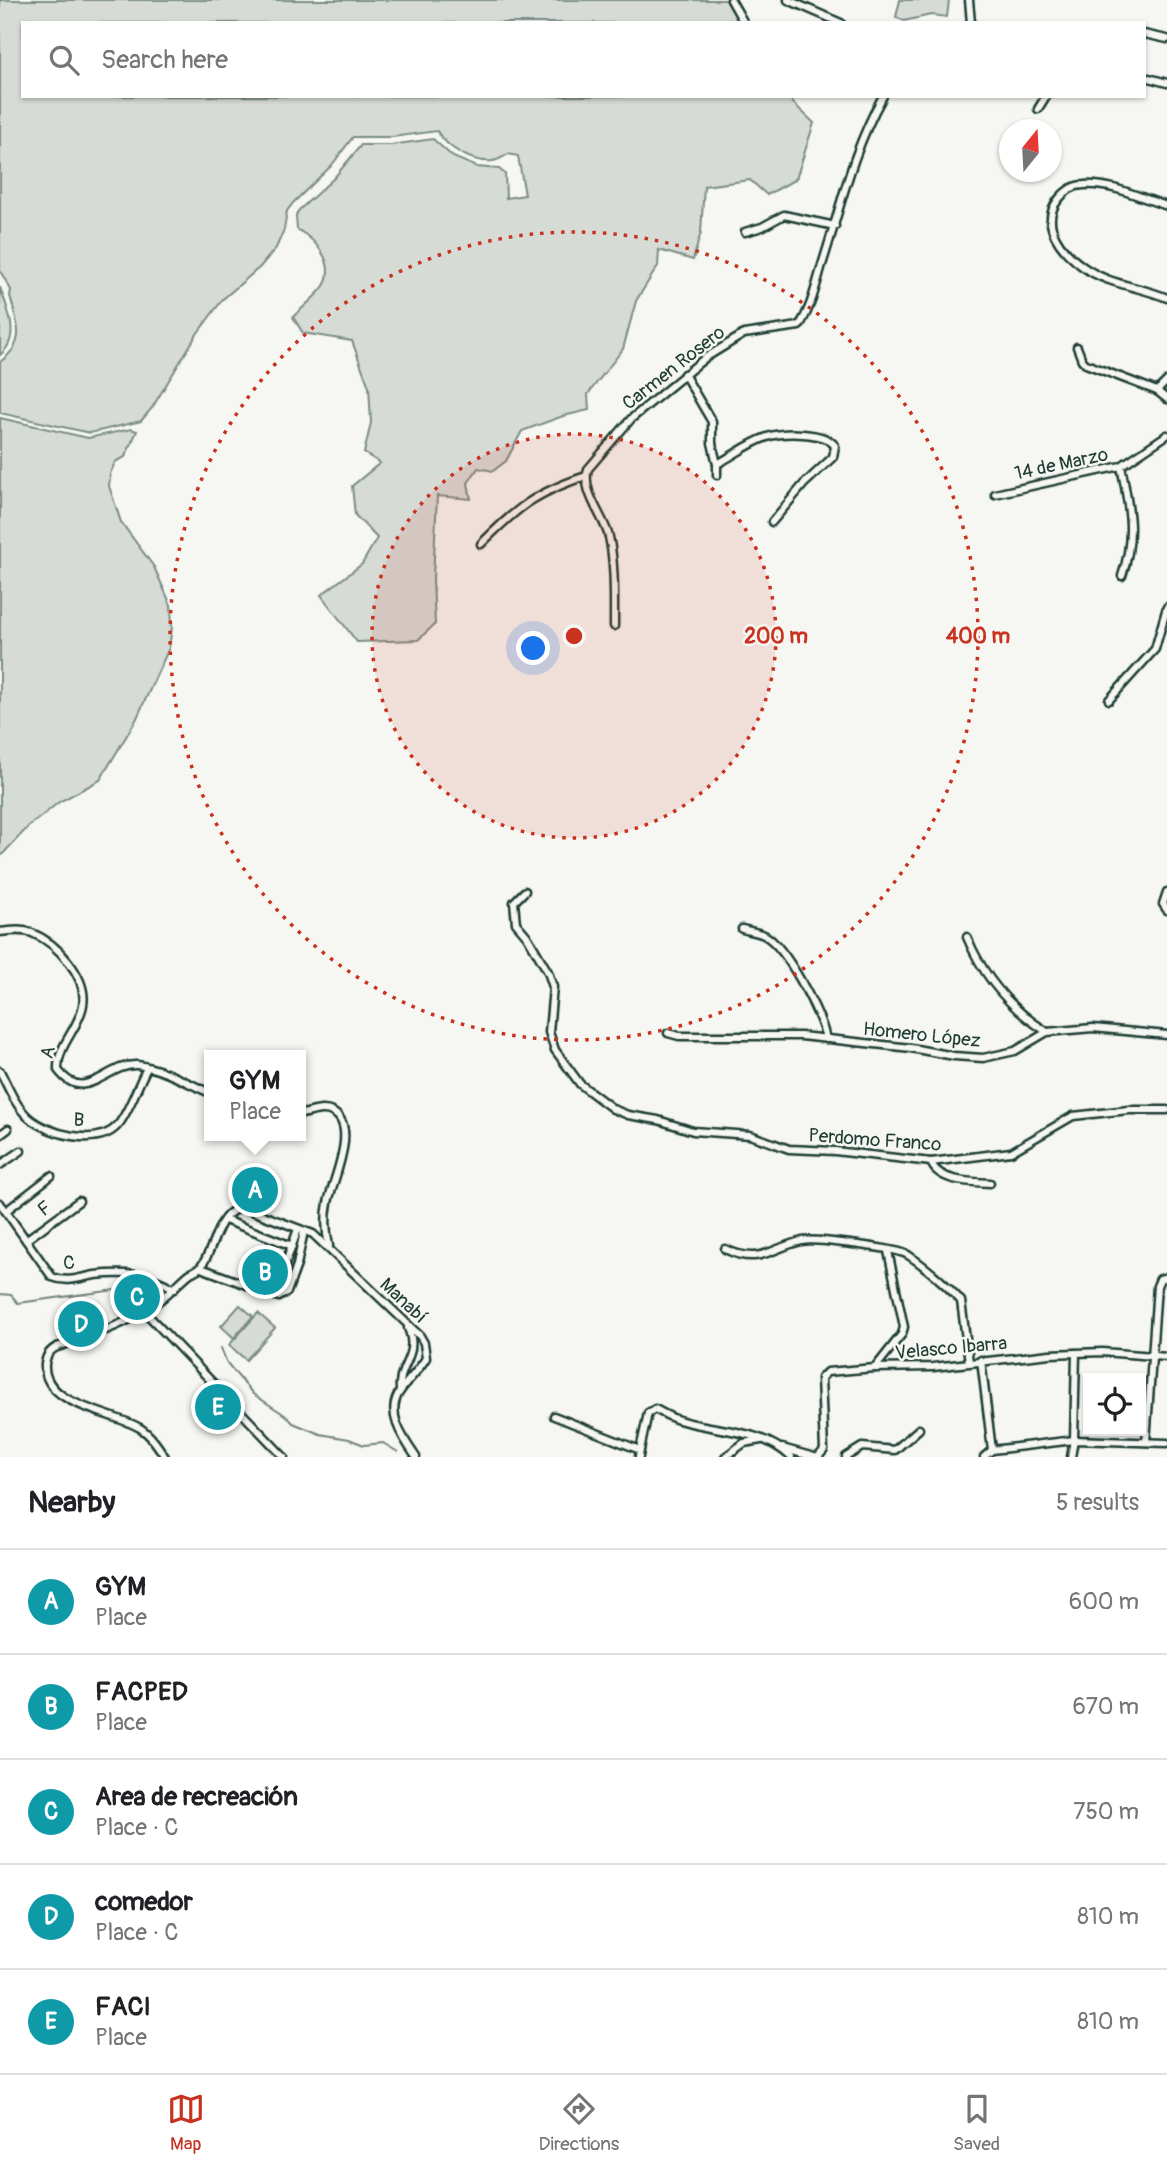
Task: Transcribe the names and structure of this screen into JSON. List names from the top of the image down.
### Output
{
  "streets": {
    "street": [
      "Carmen Rosero",
      "14 de Marzo",
      "Homero López",
      "A",
      "B",
      "Perdomo Franco",
      "F",
      "C",
      "Manabí",
      "Velasco Ibarra"
    ]
  },
  "crossings": [
    ["A", "B"],
    ["F", "C"]
  ],
  "north": "top",
  "page": {
    "search": "Search here",
    "popup": ["GYM", "Place"],
    "pins": [
      "A",
      "B",
      "C",
      "D",
      "E"
    ],
    "heading": ["Nearby", "5 results"],
    "list": [
      {
        "mark": "A",
        "name": "GYM",
        "note": "Place",
        "value": "600 m"
      },
      {
        "mark": "B",
        "name": "FACPED",
        "note": "Place",
        "value": "670 m"
      },
      {
        "mark": "C",
        "name": "Area de recreación",
        "note": "Place · C",
        "value": "750 m"
      },
      {
        "mark": "D",
        "name": "comedor",
        "note": "Place · C",
        "value": "810 m"
      },
      {
        "mark": "E",
        "name": "FACI",
        "note": "Place",
        "value": "810 m"
      }
    ],
    "nav": ["Map", "Directions", "Saved"]
  },
  "rings": ["200 m", "400 m"]
}
